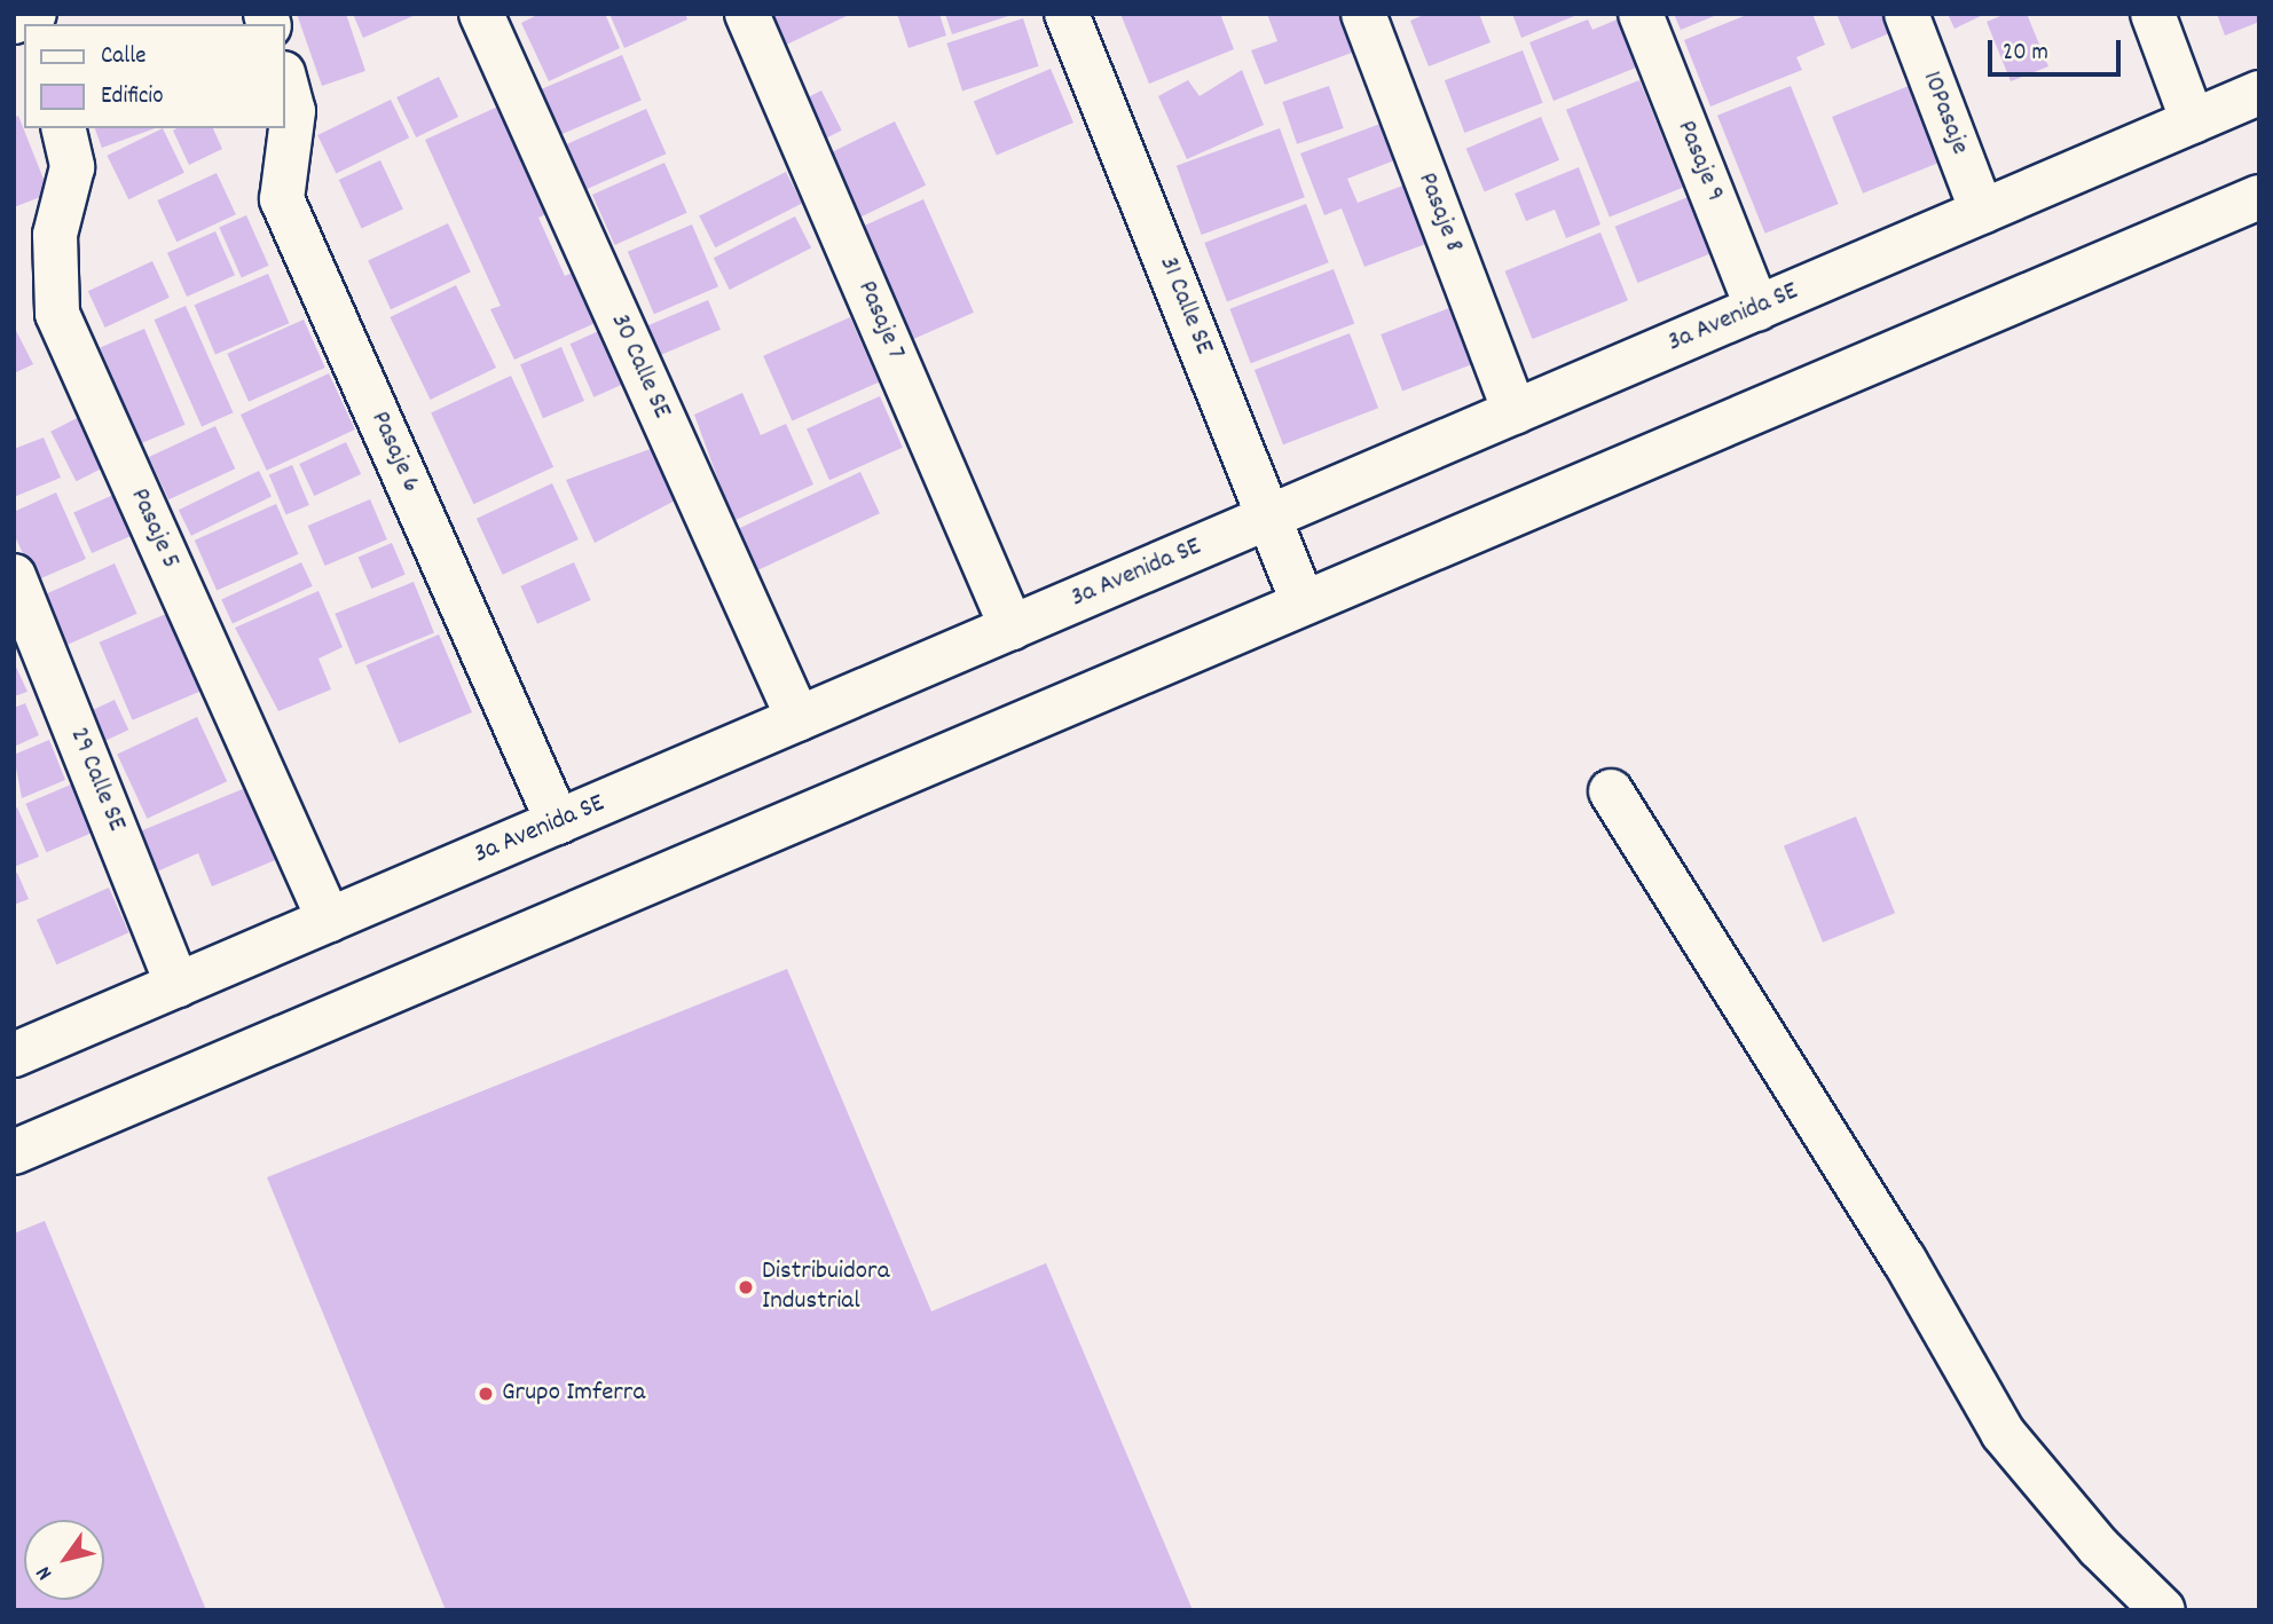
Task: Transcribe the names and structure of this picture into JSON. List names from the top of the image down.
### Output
{
  "streets": {
    "main road": [
      "10Pasaje",
      "Pasaje 9",
      "Pasaje 8",
      "31 Calle SE",
      "3a Avenida SE",
      "Pasaje 7",
      "30 Calle SE",
      "Pasaje 6",
      "Pasaje 5",
      "29 Calle SE"
    ]
  },
  "crossings": [
    ["10Pasaje", "3a Avenida SE"],
    ["Pasaje 9", "3a Avenida SE"],
    ["Pasaje 8", "3a Avenida SE"],
    ["31 Calle SE", "3a Avenida SE"],
    ["3a Avenida SE", "Pasaje 7"],
    ["3a Avenida SE", "30 Calle SE"],
    ["3a Avenida SE", "Pasaje 6"],
    ["3a Avenida SE", "Pasaje 5"],
    ["3a Avenida SE", "29 Calle SE"]
  ],
  "places": ["Distribuidora Industrial", "Grupo Imferra"],
  "legend": ["Calle", "Edificio"],
  "scale_bar": "20 m",
  "north": "bottom left"
}
